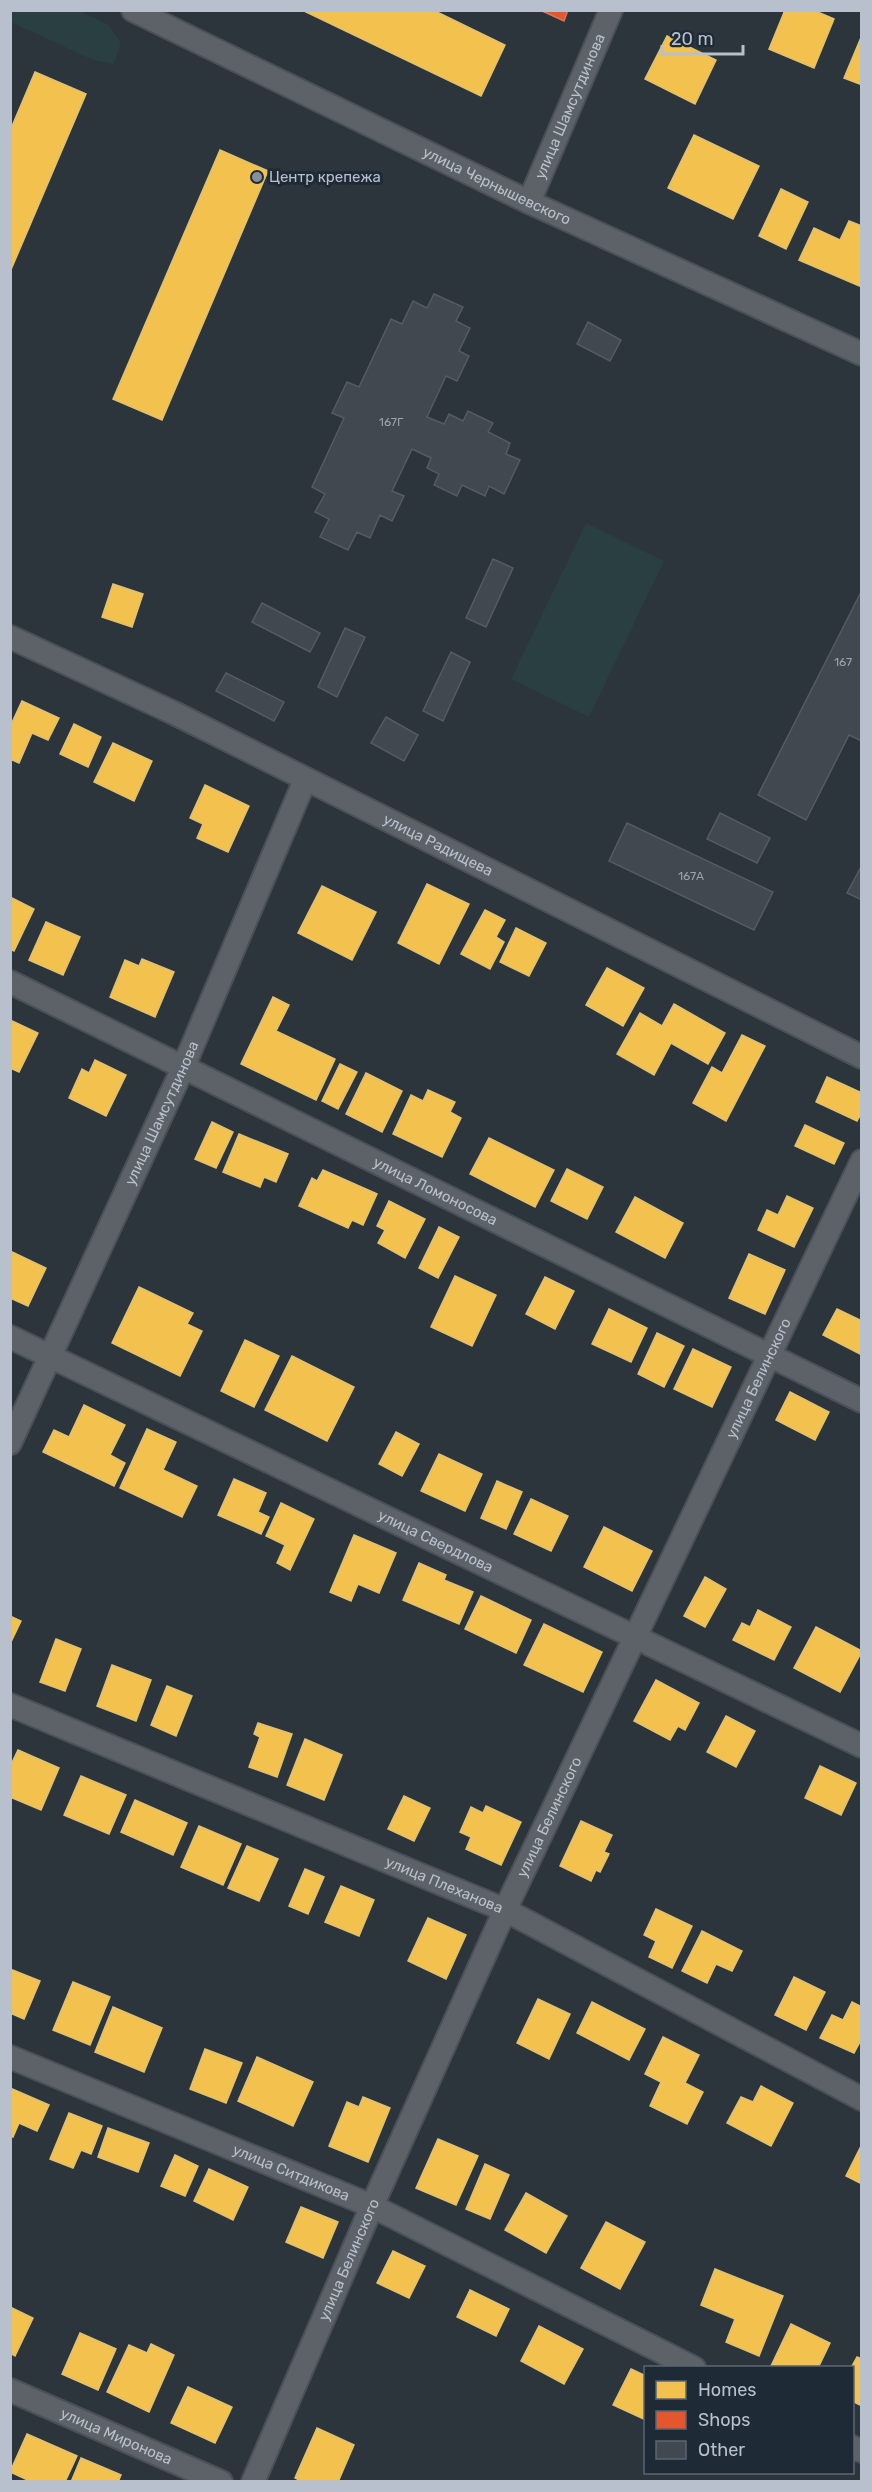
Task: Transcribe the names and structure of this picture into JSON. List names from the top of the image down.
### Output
{
  "streets": {
    "street": [
      "улица Шамсутдинова",
      "улица Чернышевского",
      "улица Радищева",
      "улица Ломоносова",
      "улица Белинского",
      "улица Свердлова",
      "улица Плеханова",
      "улица Ситдикова",
      "улица Миронова"
    ]
  },
  "crossings": [
    ["улица Шамсутдинова", "улица Чернышевского"],
    ["улица Шамсутдинова", "улица Радищева"],
    ["улица Шамсутдинова", "улица Ломоносова"],
    ["улица Шамсутдинова", "улица Свердлова"],
    ["улица Ломоносова", "улица Белинского"],
    ["улица Белинского", "улица Свердлова"],
    ["улица Белинского", "улица Плеханова"],
    ["улица Белинского", "улица Ситдикова"]
  ],
  "places": ["Центр крепежа"],
  "house_numbers": ["167Г", "167", "167А"],
  "legend": ["Homes", "Shops", "Other"],
  "scale_bar": "20 m"
}
